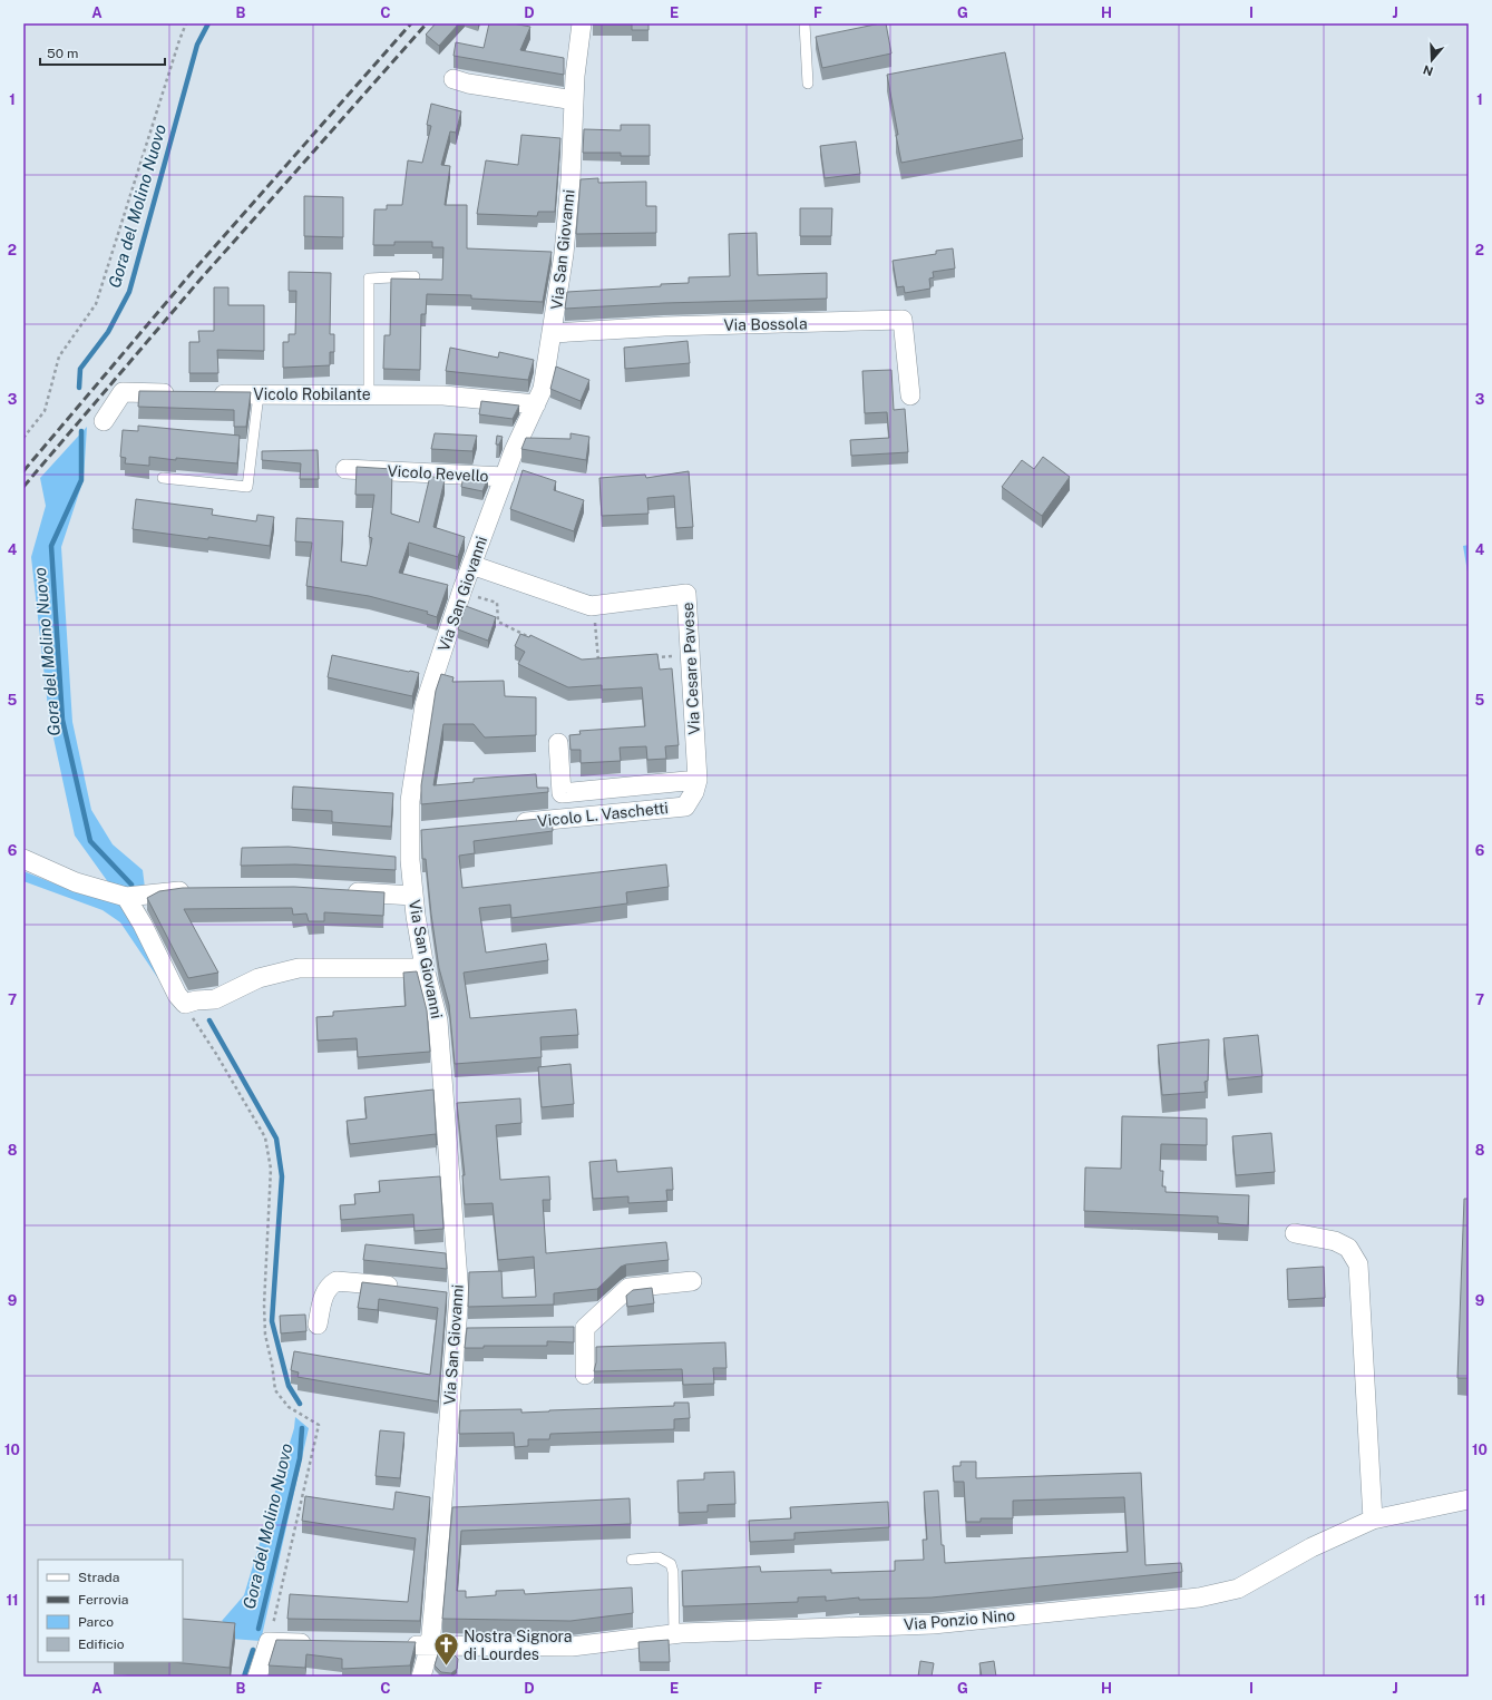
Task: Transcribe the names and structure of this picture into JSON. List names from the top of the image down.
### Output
{
  "streets": {
    "street": [
      "Via San Giovanni",
      "Via Bossola",
      "Vicolo Robilante",
      "Vicolo Revello",
      "Via Cesare Pavese",
      "Vicolo L. Vaschetti",
      "Via Ponzio Nino"
    ]
  },
  "crossings": [
    ["Via San Giovanni", "Via Bossola"],
    ["Via San Giovanni", "Vicolo Robilante"],
    ["Via San Giovanni", "Vicolo Revello"],
    ["Via San Giovanni", "Via Cesare Pavese"],
    ["Via San Giovanni", "Via Ponzio Nino"],
    ["Via Cesare Pavese", "Vicolo L. Vaschetti"]
  ],
  "water": ["Gora del Molino Nuovo"],
  "places": {
    "church": ["Nostra Signora di Lourdes"]
  },
  "legend": [
    "Strada",
    "Ferrovia",
    "Parco",
    "Edificio"
  ],
  "scale_bar": "50 m",
  "north": "bottom",
  "grid": {
    "columns": [
      "A",
      "B",
      "C",
      "D",
      "E",
      "F",
      "G",
      "H",
      "I",
      "J"
    ],
    "rows": [
      "1",
      "2",
      "3",
      "4",
      "5",
      "6",
      "7",
      "8",
      "9",
      "10",
      "11"
    ]
  }
}
